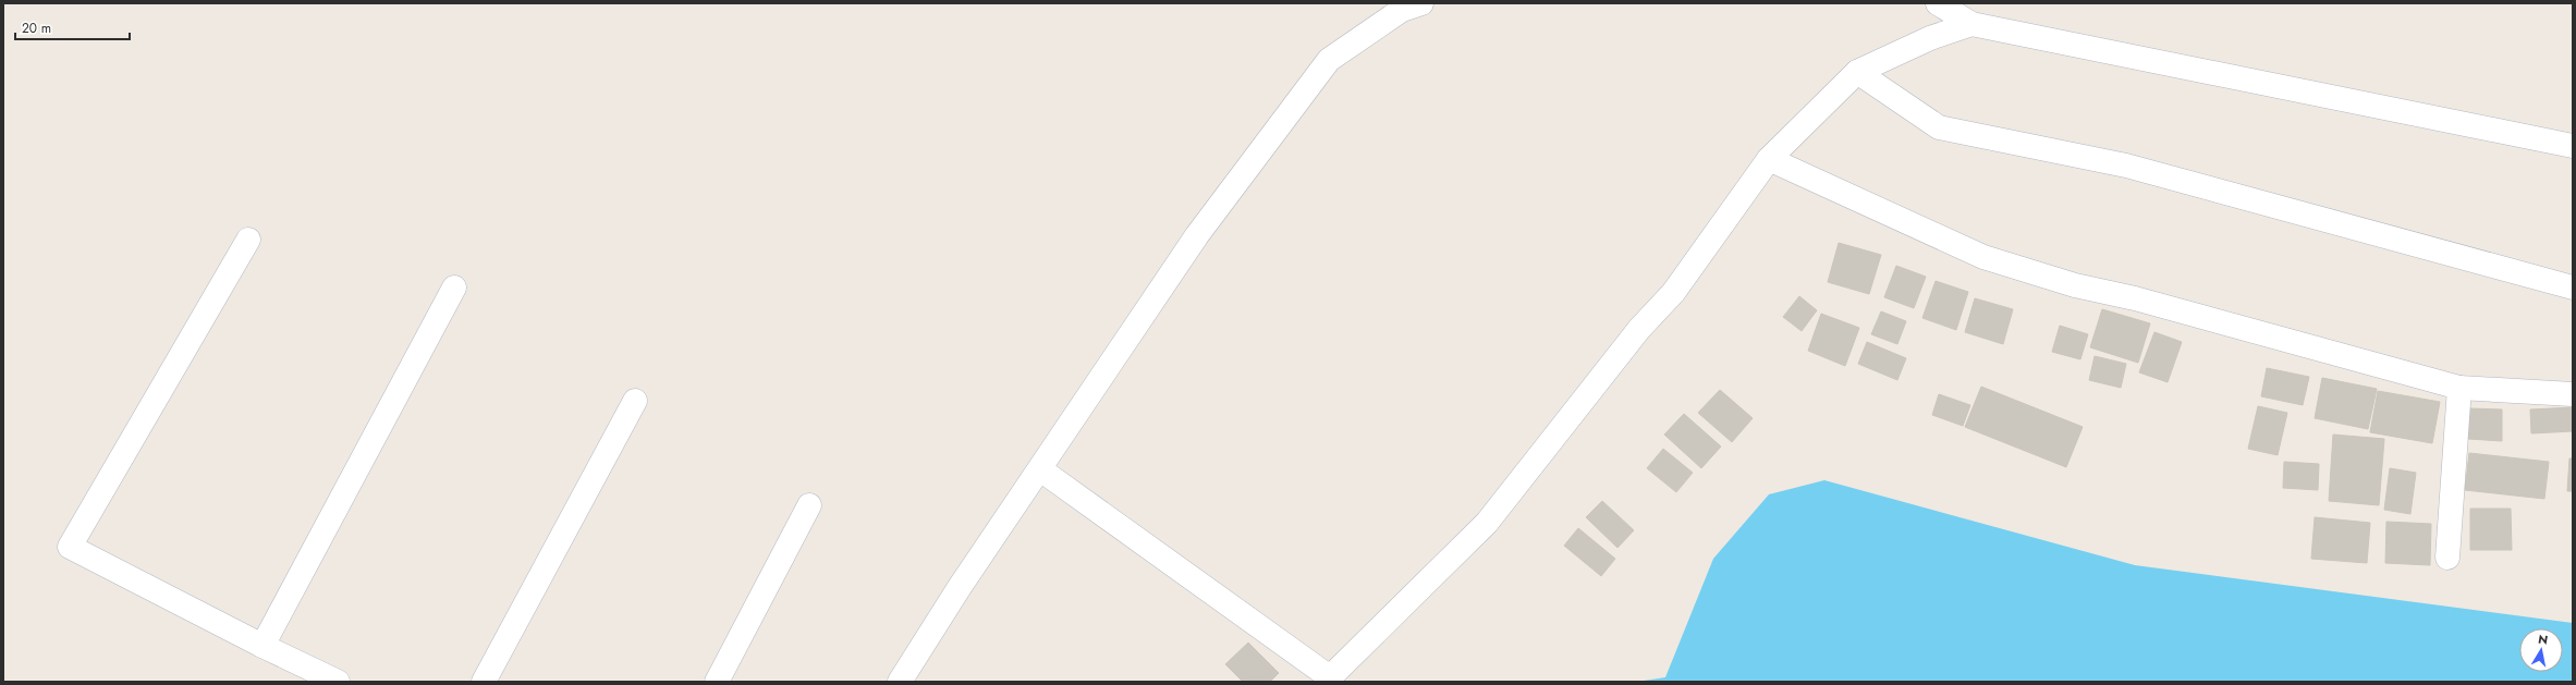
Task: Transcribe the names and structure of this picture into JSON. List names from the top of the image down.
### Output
{
  "scale_bar": "20 m",
  "north": "top"
}
